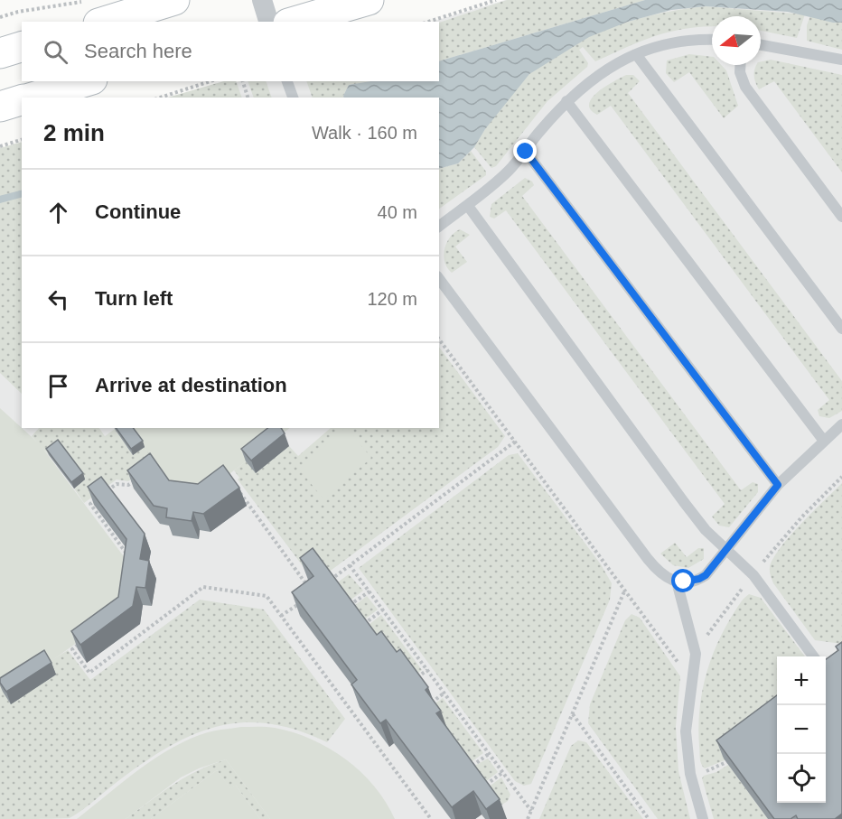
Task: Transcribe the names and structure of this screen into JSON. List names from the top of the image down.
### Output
{
  "north": "left",
  "page": {
    "search": "Search here",
    "heading": ["2 min", "Walk · 160 m"],
    "list": [
      ["Continue", "40 m"],
      ["Turn left", "120 m"],
      "Arrive at destination"
    ],
    "map_buttons": ["+", "−"]
  }
}
